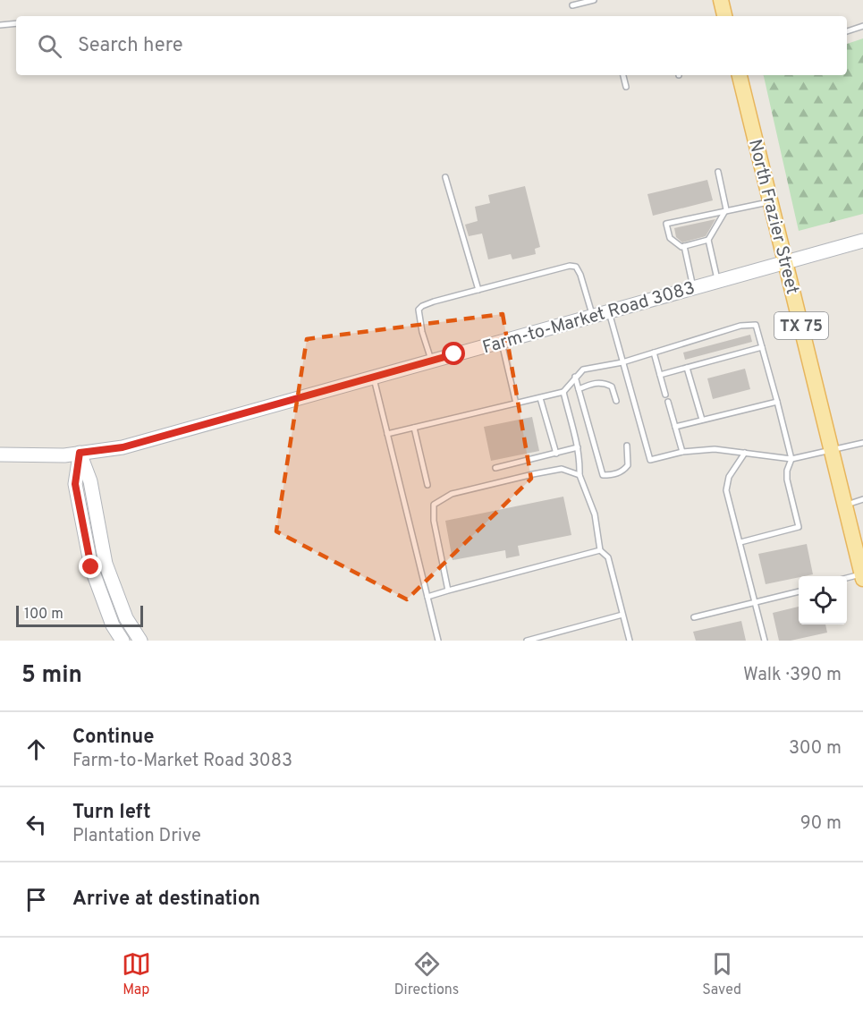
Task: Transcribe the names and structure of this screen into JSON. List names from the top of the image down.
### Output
{
  "streets": {
    "main road": ["North Frazier Street", "Farm-to-Market Road 3083", "TX 75"]
  },
  "crossings": [
    ["North Frazier Street", "Farm-to-Market Road 3083"]
  ],
  "scale_bar": "100 m",
  "page": {
    "search": "Search here",
    "scale": "100 m",
    "heading": ["5 min", "Walk · 390 m"],
    "list": [
      ["Continue", "Farm-to-Market Road 3083", "300 m"],
      ["Turn left", "Plantation Drive", "90 m"],
      "Arrive at destination"
    ],
    "nav": ["Map", "Directions", "Saved"]
  }
}
